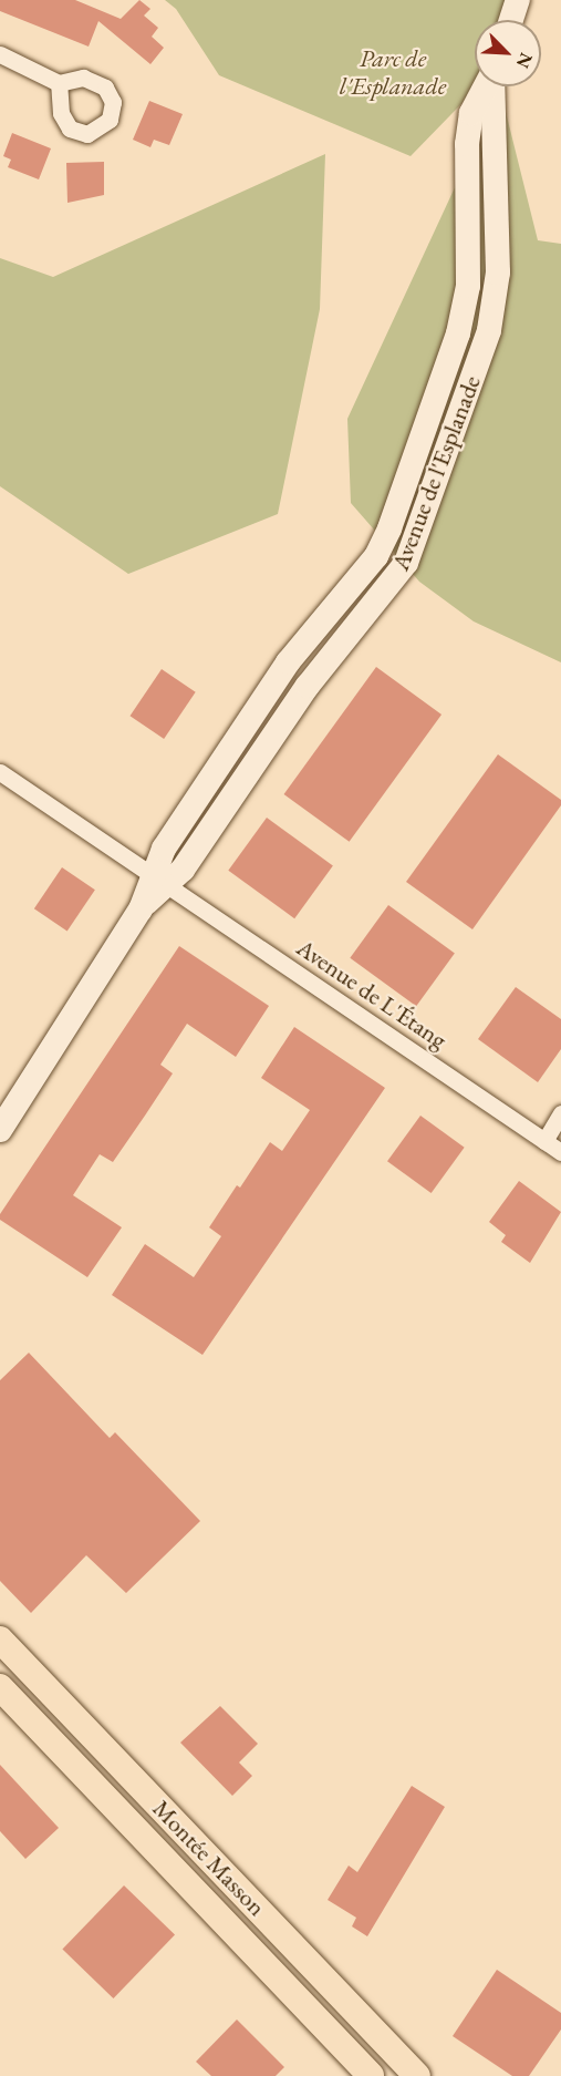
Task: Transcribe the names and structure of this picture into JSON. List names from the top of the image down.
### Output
{
  "streets": {
    "main road": ["Montée Masson"],
    "street": ["Avenue de l'Esplanade", "Avenue de L'Étang"]
  },
  "crossings": [
    ["Avenue de l'Esplanade", "Avenue de L'Étang"]
  ],
  "parks": ["Parc de l'Esplanade"],
  "north": "bottom right"
}
